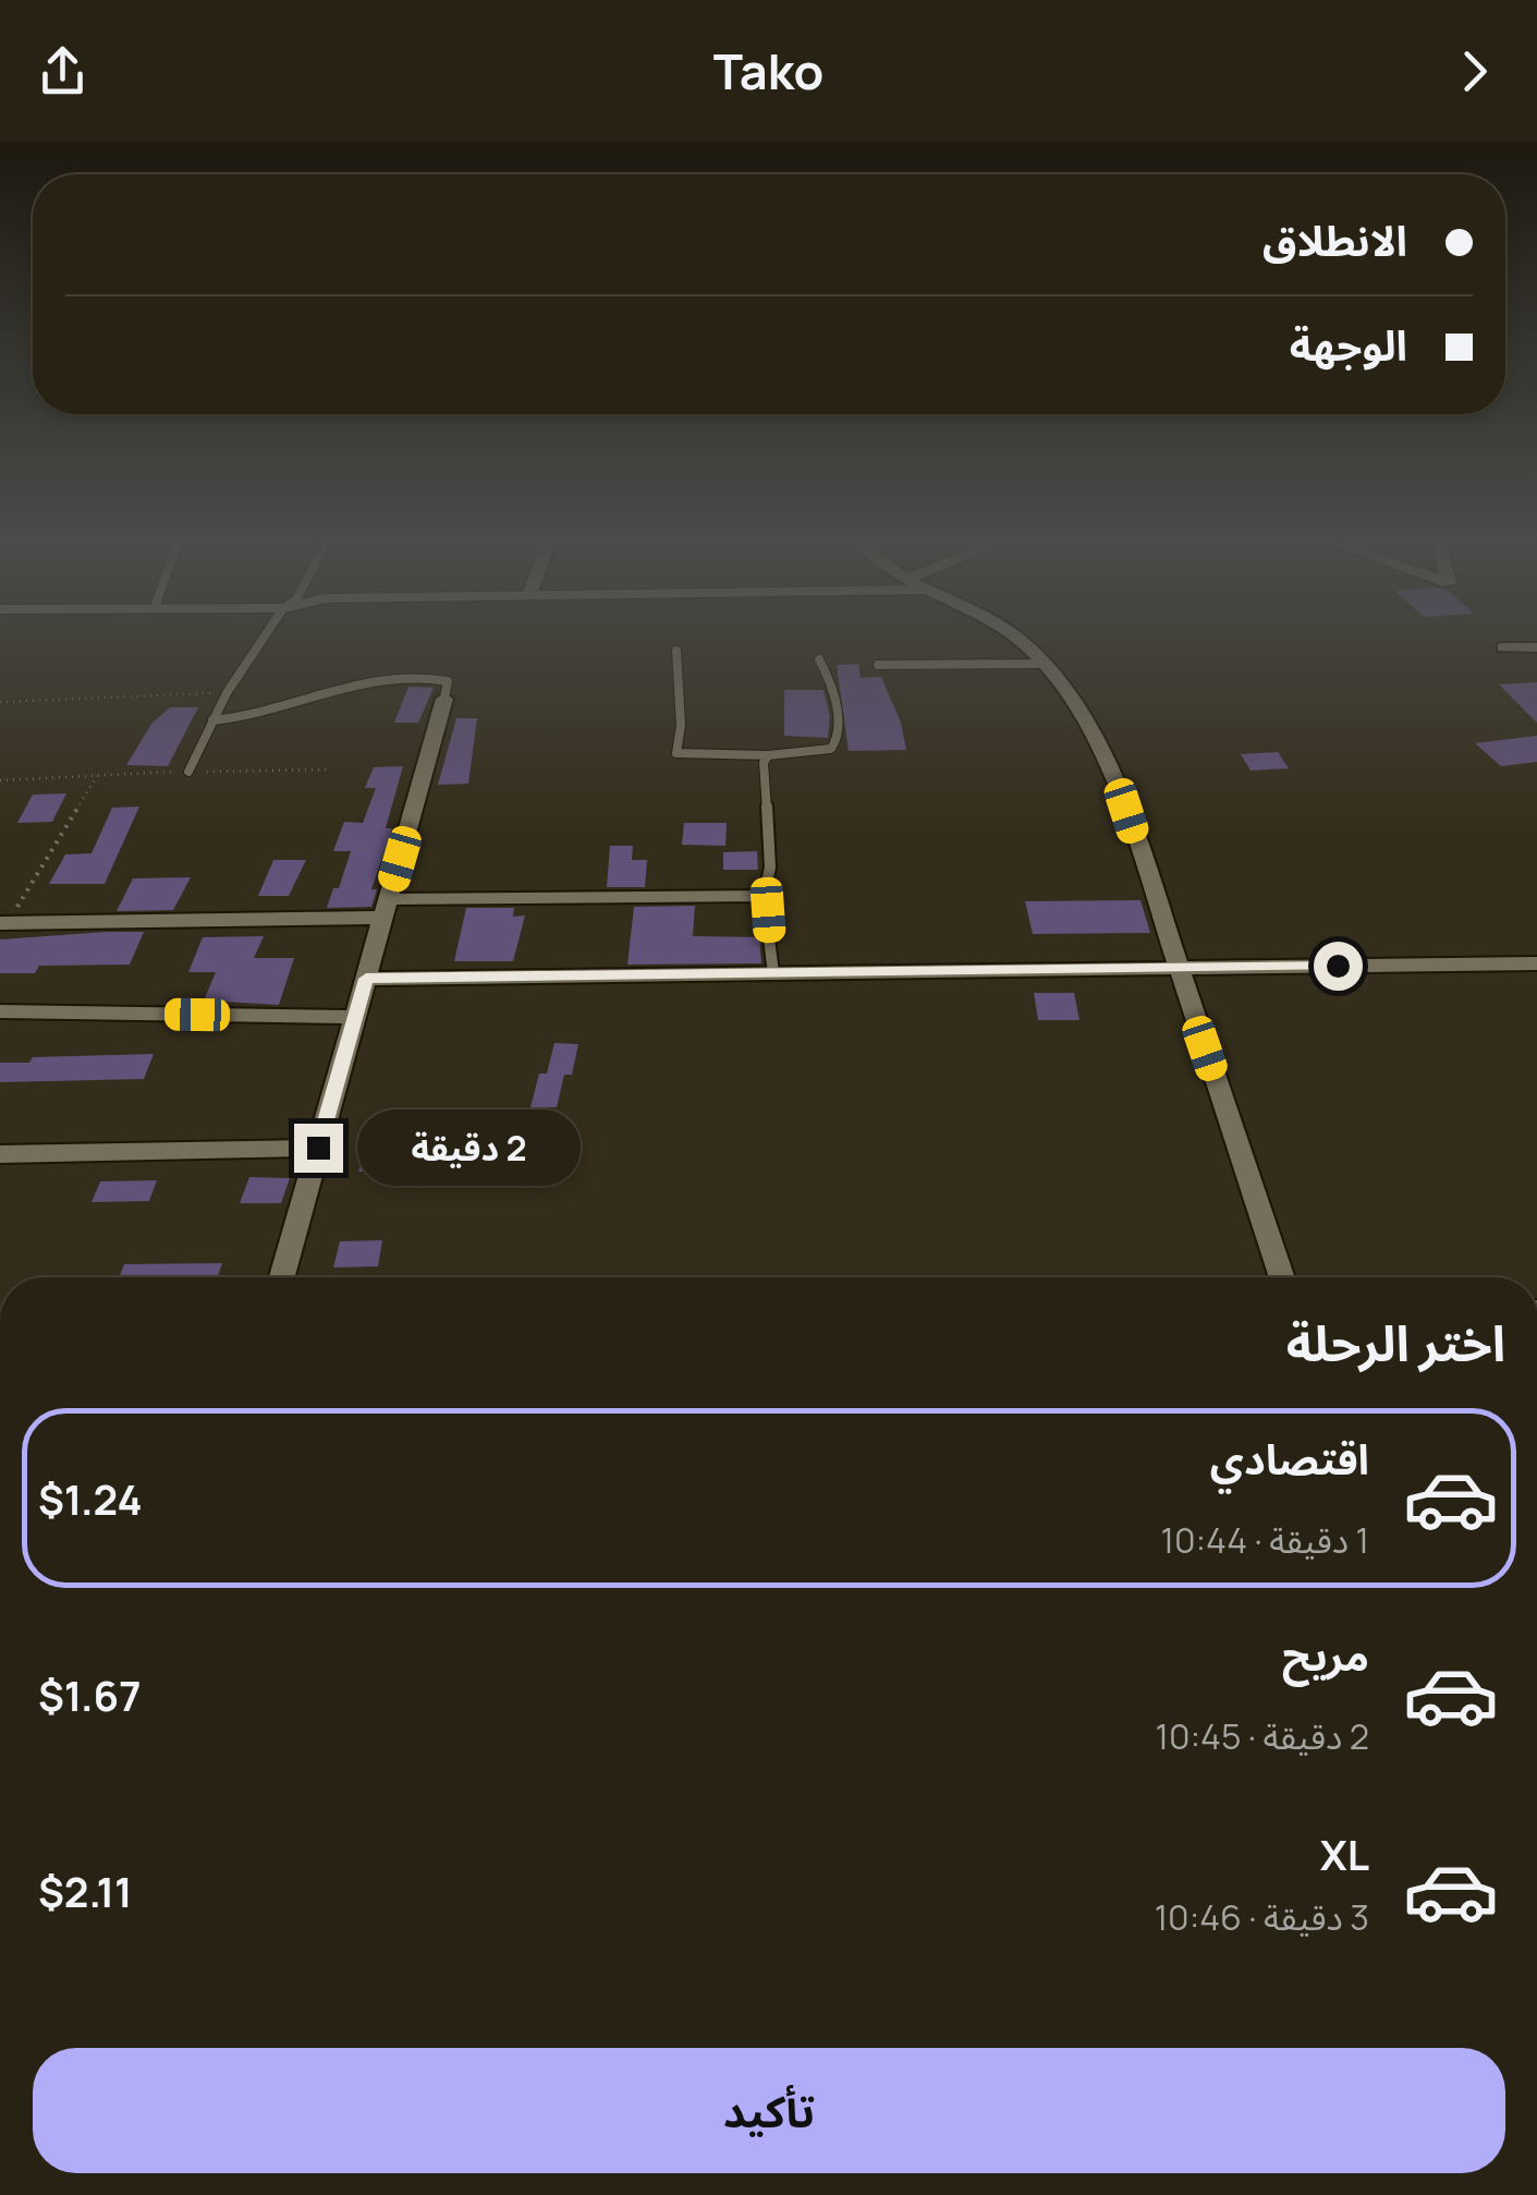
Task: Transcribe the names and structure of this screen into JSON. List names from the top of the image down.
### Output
{
  "page": {
    "header": "Tako",
    "banner": ["الانطلاق", "الوجهة"],
    "bubble": "2 دقيقة",
    "heading": "اختر الرحلة",
    "list": [
      {
        "name": "اقتصادي",
        "note": "1 دقيقة · 10:44",
        "value": "$1.24"
      },
      {
        "name": "مريح",
        "note": "2 دقيقة · 10:45",
        "value": "$1.67"
      },
      {
        "name": "XL",
        "note": "3 دقيقة · 10:46",
        "value": "$2.11"
      }
    ],
    "buttons": "تأكيد"
  }
}
